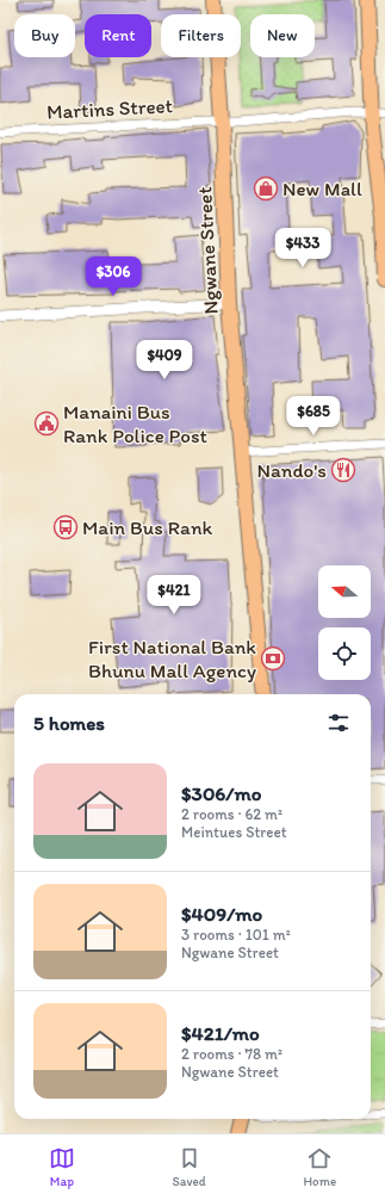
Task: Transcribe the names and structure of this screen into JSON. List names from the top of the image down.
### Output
{
  "streets": {
    "main road": ["Ngwane Street"],
    "street": ["Martins Street"]
  },
  "crossings": [
    ["Martins Street", "Ngwane Street"]
  ],
  "places": {
    "shop": ["New Mall"],
    "public building": ["Manaini Bus Rank Police Post"],
    "restaurant": ["Nando's"],
    "bus stop": ["Main Bus Rank"],
    "bank": ["First National Bank Bhunu Mall Agency"]
  },
  "north": "left",
  "page": {
    "chip": [
      "Buy",
      "Rent",
      "Filters",
      "New"
    ],
    "price": [
      "$433",
      "$306",
      "$409",
      "$685",
      "$421"
    ],
    "heading": "5 homes",
    "list": [
      {
        "name": "$306/mo",
        "note": "2 rooms · 62 m² · Meintues Street"
      },
      {
        "name": "$409/mo",
        "note": "3 rooms · 101 m² · Ngwane Street"
      },
      {
        "name": "$421/mo",
        "note": "2 rooms · 78 m² · Ngwane Street"
      }
    ],
    "tabs": ["Map", "Saved", "Home"]
  }
}
